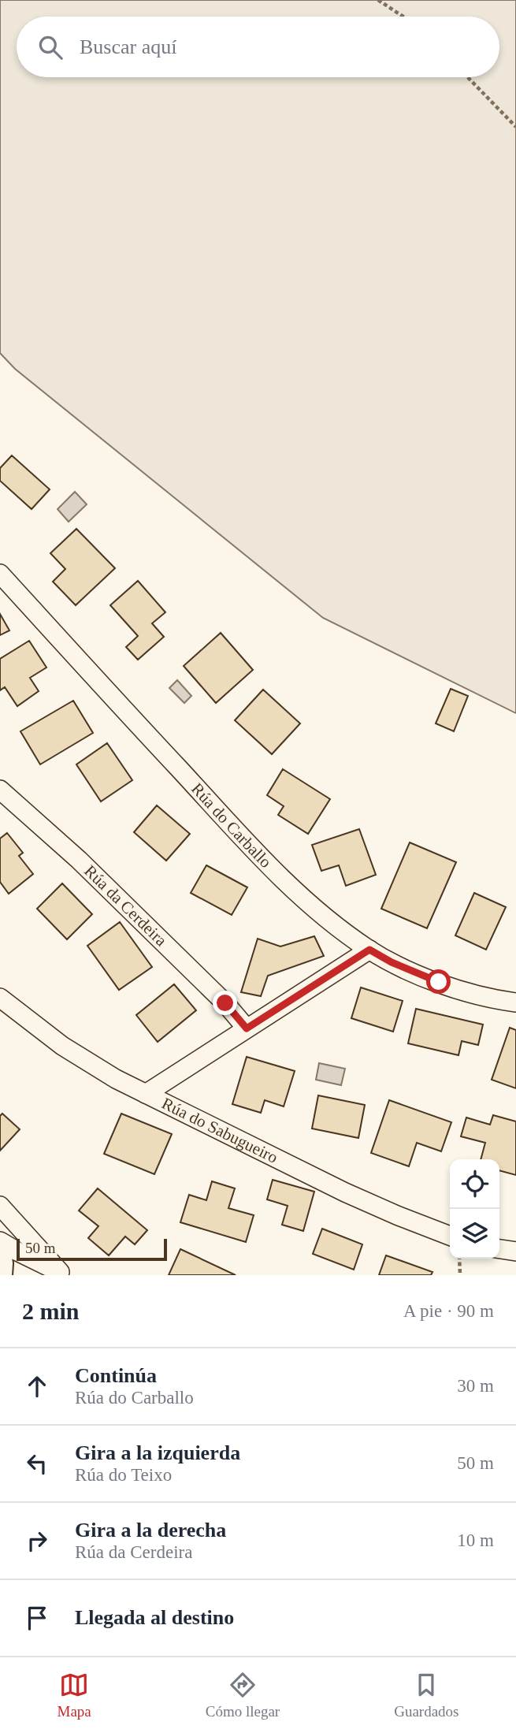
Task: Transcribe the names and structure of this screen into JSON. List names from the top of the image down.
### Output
{
  "streets": {
    "street": ["Rúa do Carballo", "Rúa da Cerdeira", "Rúa do Sabugueiro"]
  },
  "scale_bar": "50 m",
  "page": {
    "search": "Buscar aquí",
    "scale": "50 m",
    "heading": ["2 min", "A pie · 90 m"],
    "list": [
      ["Continúa", "Rúa do Carballo", "30 m"],
      ["Gira a la izquierda", "Rúa do Teixo", "50 m"],
      ["Gira a la derecha", "Rúa da Cerdeira", "10 m"],
      "Llegada al destino"
    ],
    "nav": ["Mapa", "Cómo llegar", "Guardados"]
  }
}
